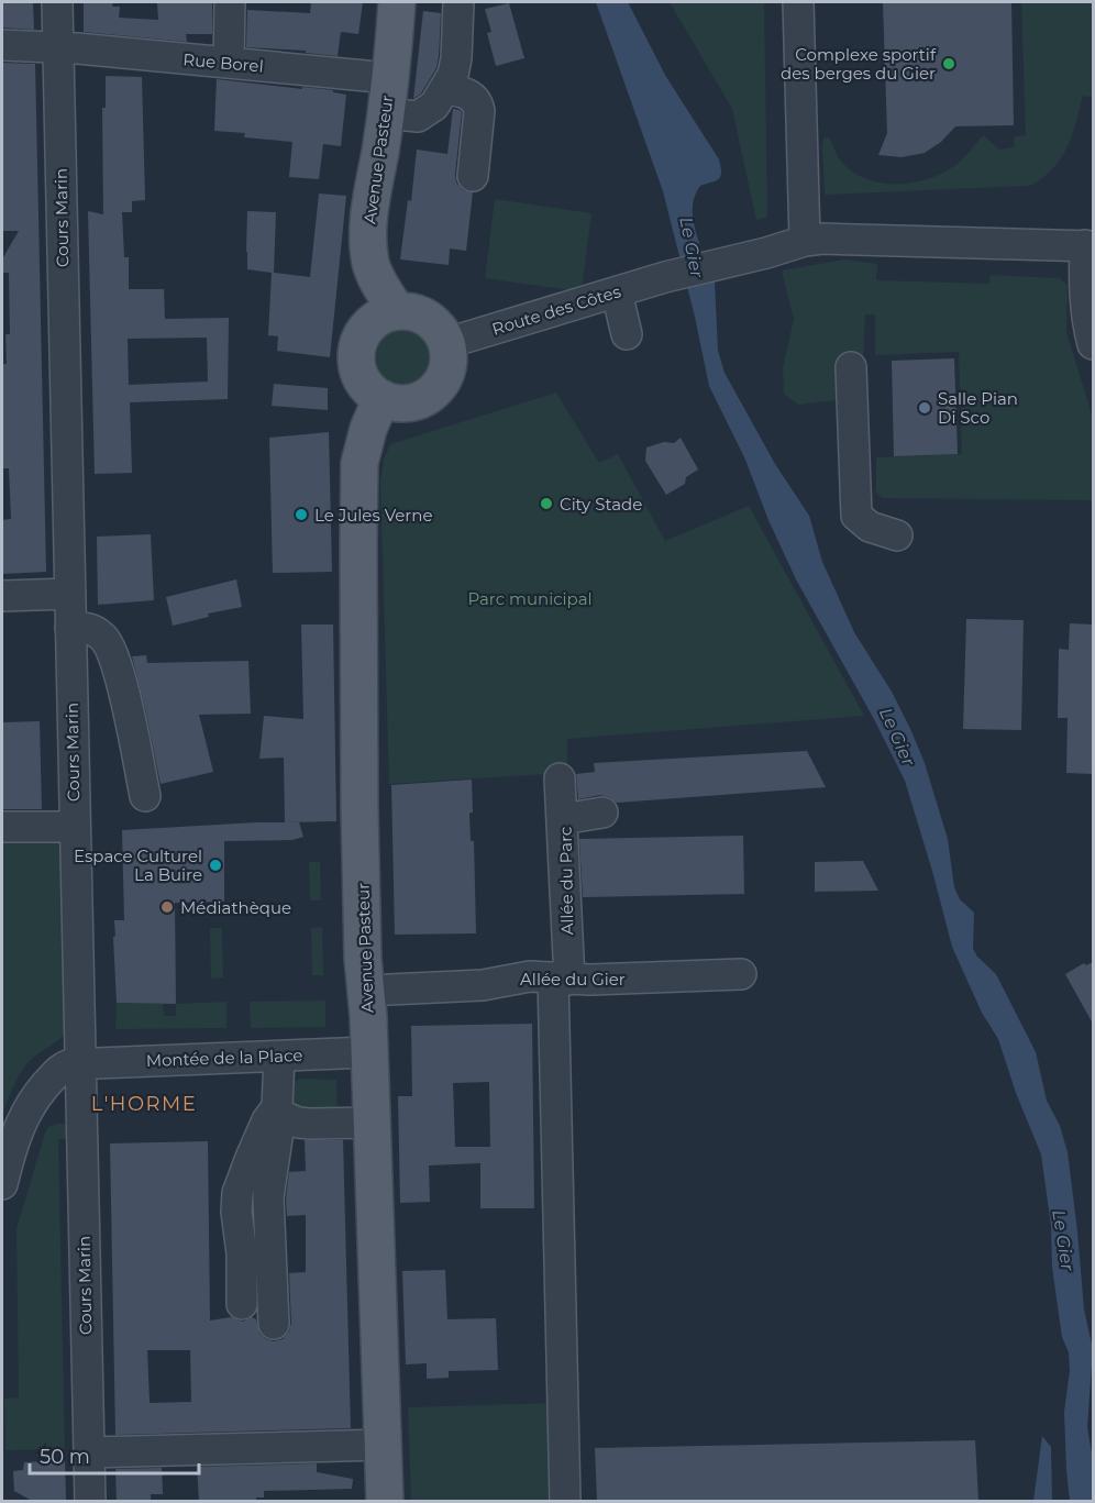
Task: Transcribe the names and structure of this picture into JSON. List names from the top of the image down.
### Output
{
  "streets": {
    "main road": ["Avenue Pasteur"],
    "street": [
      "Rue Borel",
      "Cours Marin",
      "Route des Côtes",
      "Allée du Parc",
      "Allée du Gier",
      "Montée de la Place"
    ]
  },
  "crossings": [
    ["Rue Borel", "Avenue Pasteur"],
    ["Rue Borel", "Cours Marin"],
    ["Avenue Pasteur", "Route des Côtes"],
    ["Avenue Pasteur", "Allée du Gier"],
    ["Avenue Pasteur", "Montée de la Place"],
    ["Cours Marin", "Montée de la Place"],
    ["Allée du Parc", "Allée du Gier"]
  ],
  "districts": ["L'HORME"],
  "water": ["Le Gier"],
  "parks": ["Parc municipal"],
  "places": [
    "Complexe sportif des berges du Gier",
    "Salle Pian Di Sco",
    "City Stade",
    "Le Jules Verne",
    "Espace Culturel La Buire",
    "Médiathèque"
  ],
  "scale_bar": "50 m"
}
